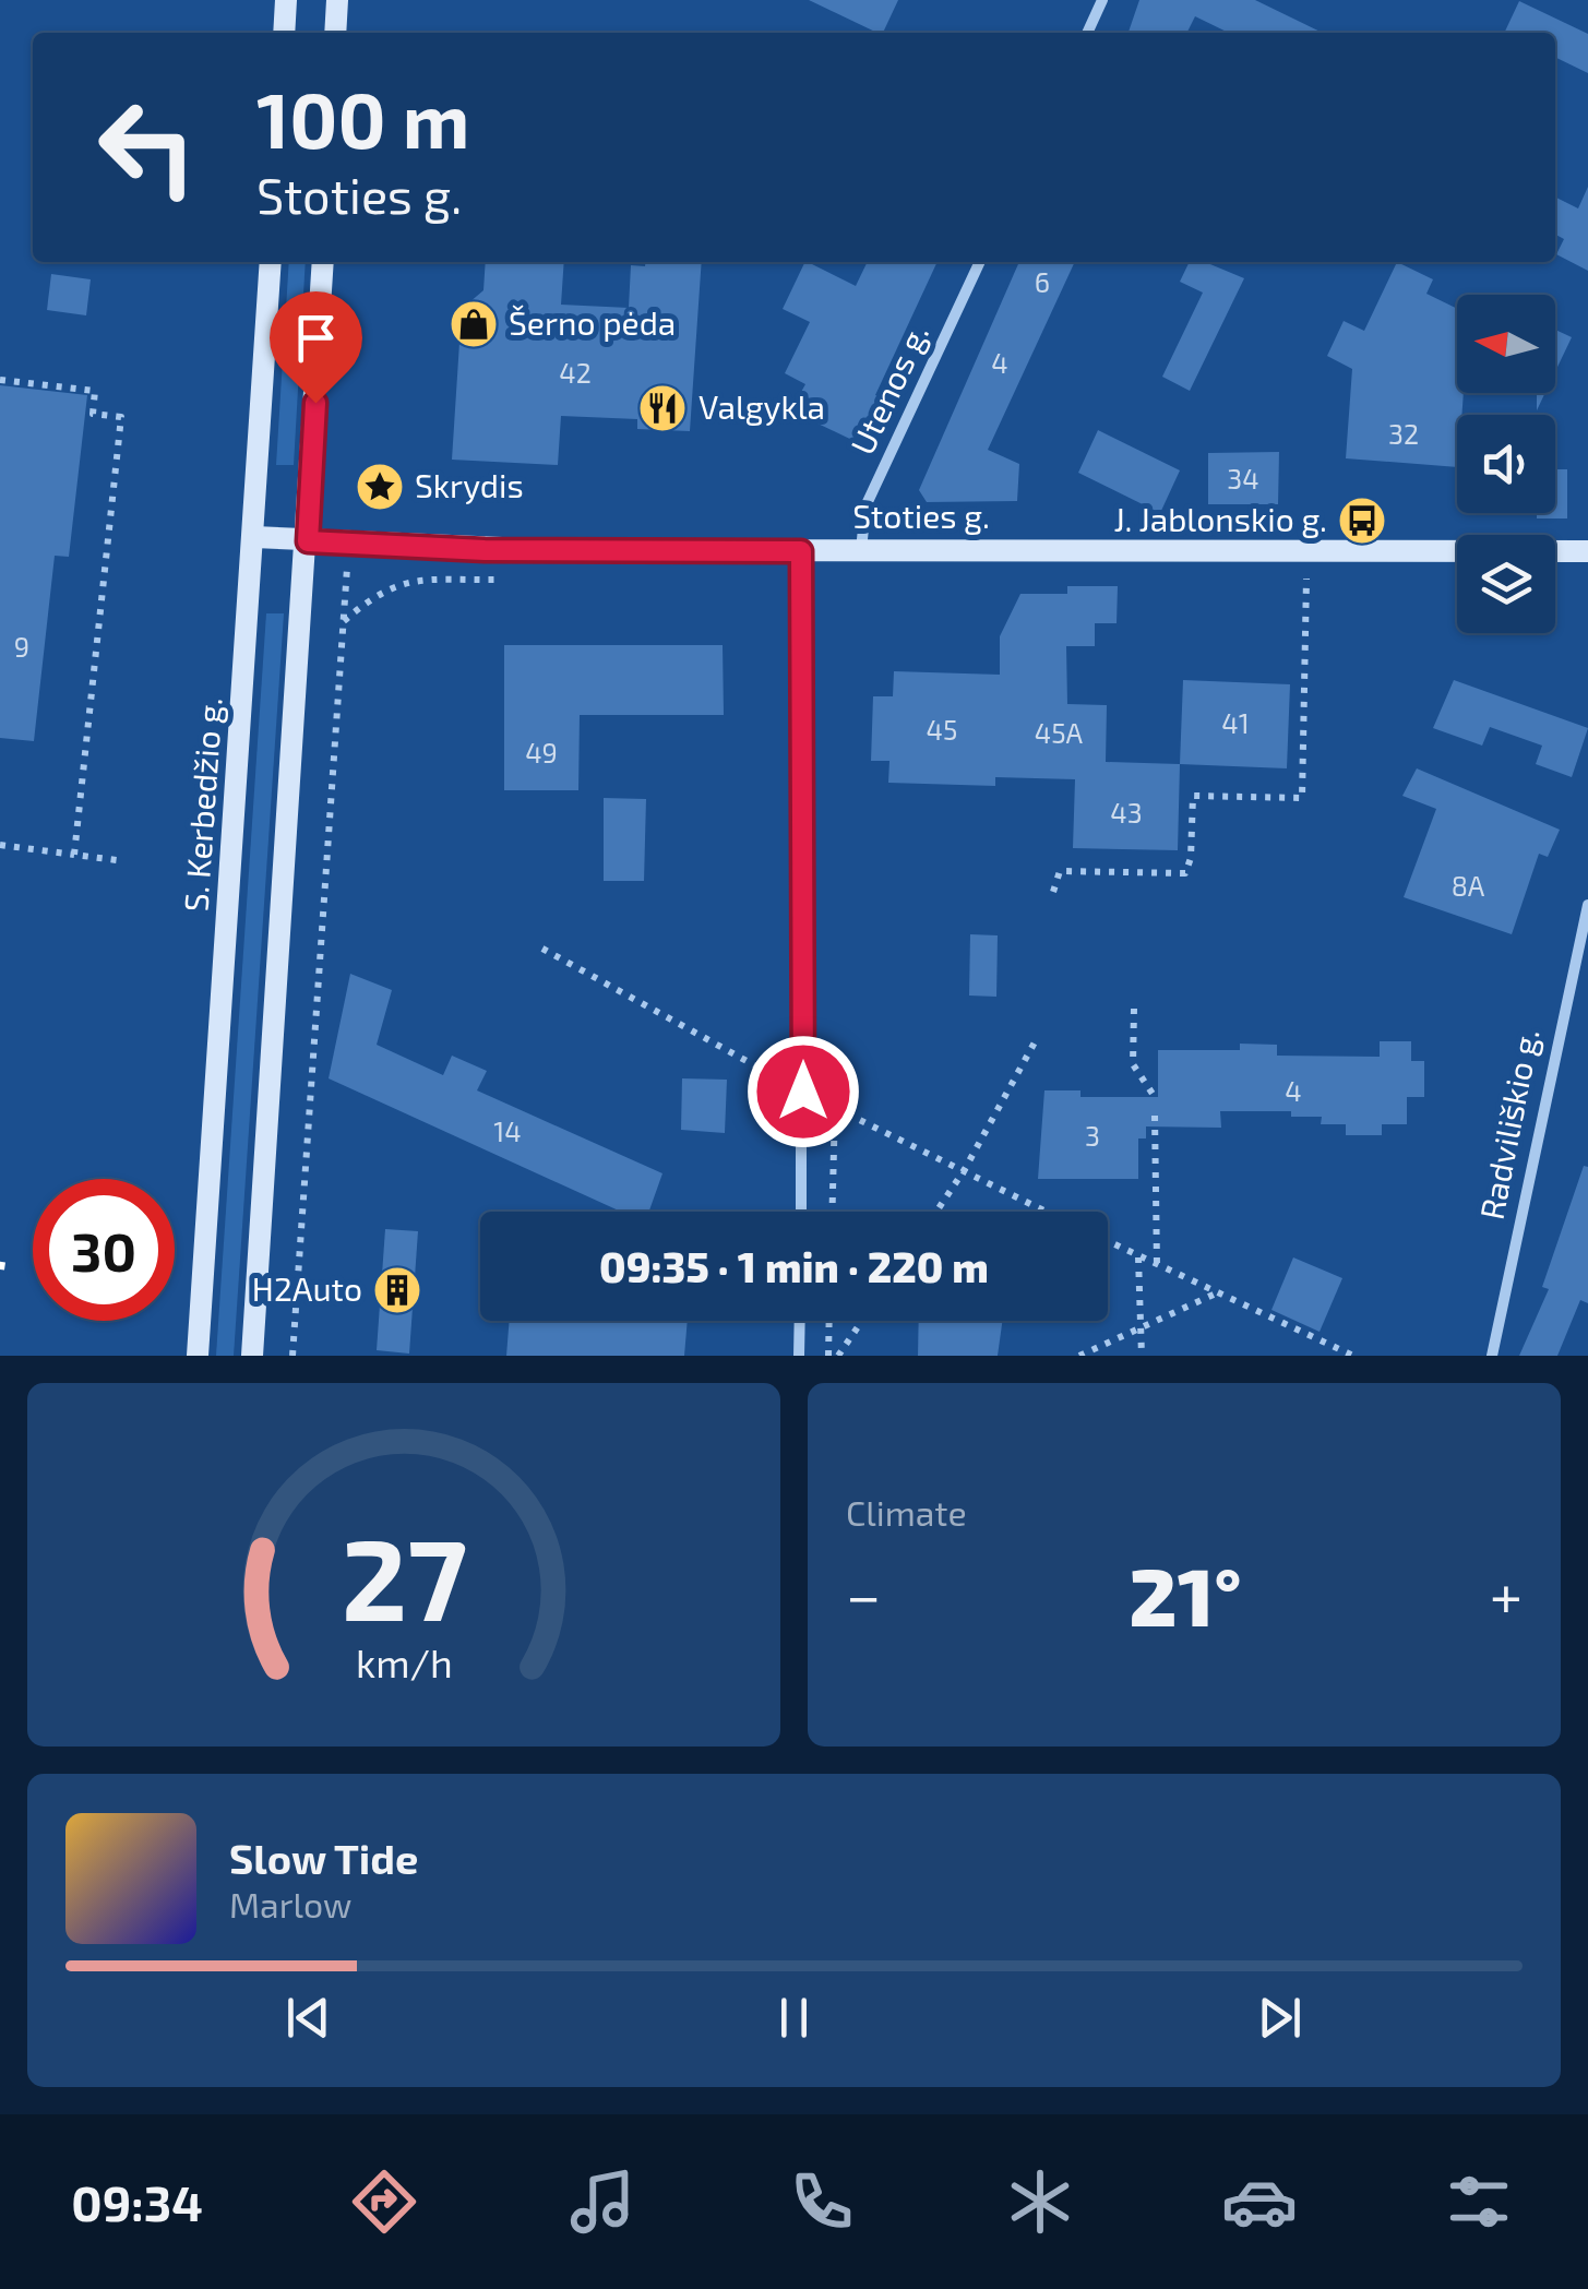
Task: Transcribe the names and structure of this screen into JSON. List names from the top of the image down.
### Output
{
  "streets": {
    "main road": ["Stoties g.", "S. Kerbedžio g."],
    "street": ["Utenos g.", "Radviliškio g."]
  },
  "crossings": [
    ["Utenos g.", "Stoties g."],
    ["Stoties g.", "S. Kerbedžio g."]
  ],
  "places": {
    "shop": ["Šerno pėda"],
    "restaurant": ["Valgykla"],
    "place": ["Skrydis"],
    "bus stop": ["J. Jablonskio g."],
    "building": ["H2Auto"]
  },
  "house_numbers": [
    "6",
    "4",
    "42",
    "32",
    "34",
    "9",
    "41",
    "45",
    "45A",
    "49",
    "43",
    "8A",
    "4",
    "14",
    "3"
  ],
  "north": "left",
  "page": {
    "turn": ["100 m", "Stoties g."],
    "limit": "30",
    "trip": "09:35 · 1 min · 220 m",
    "tile": "Climate",
    "heat": ["−", "21°", "+"],
    "song": ["Slow Tide", "Marlow"],
    "tabs": "09:34",
    "gauge": ["27", "km/h"]
  }
}
